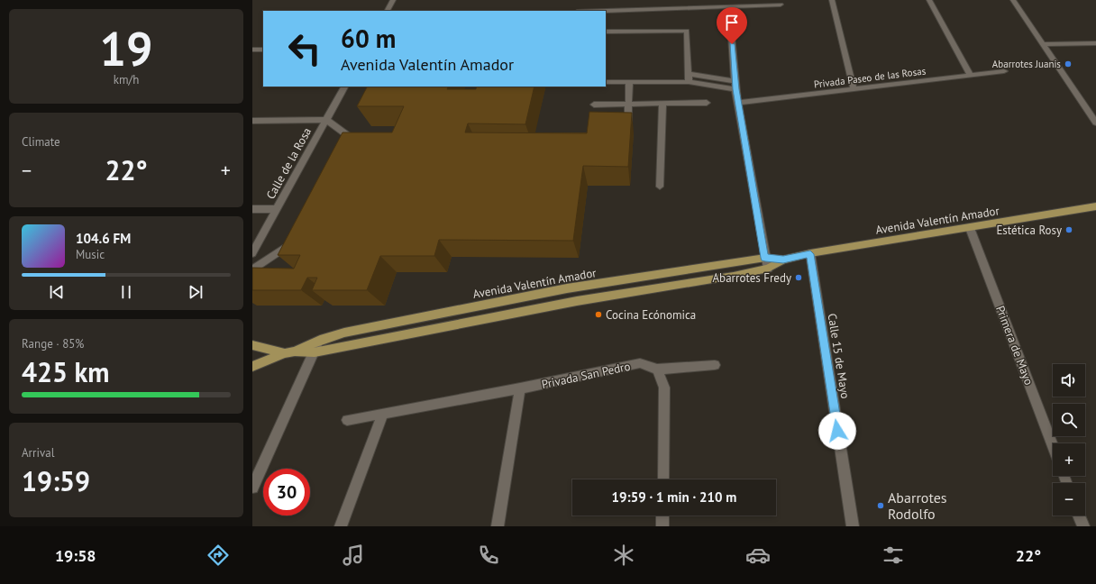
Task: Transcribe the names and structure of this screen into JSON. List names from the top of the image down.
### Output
{
  "streets": {
    "main road": ["Avenida Valentín Amador"],
    "street": [
      "Privada Paseo de las Rosas",
      "Calle de la Rosa",
      "Primera de Mayo",
      "Calle 15 de Mayo",
      "Privada San Pedro"
    ]
  },
  "crossings": [
    ["Avenida Valentín Amador", "Primera de Mayo"],
    ["Avenida Valentín Amador", "Calle 15 de Mayo"]
  ],
  "places": [
    "Abarrotes Juanis",
    "Estética Rosy",
    "Abarrotes Fredy",
    "Cocina Ecónomica",
    "Abarrotes Rodolfo"
  ],
  "page": {
    "tile": [
      ["19", "km/h"],
      "Climate",
      ["Range · 85%", "425 km"],
      ["Arrival", "19:59"]
    ],
    "turn": ["60 m", "Avenida Valentín Amador"],
    "heat": ["−", "22°", "+"],
    "song": ["104.6 FM", "Music"],
    "map_buttons": ["+", "−"],
    "limit": "30",
    "trip": "19:59 · 1 min · 210 m",
    "tabs": ["19:58", "22°"]
  }
}
